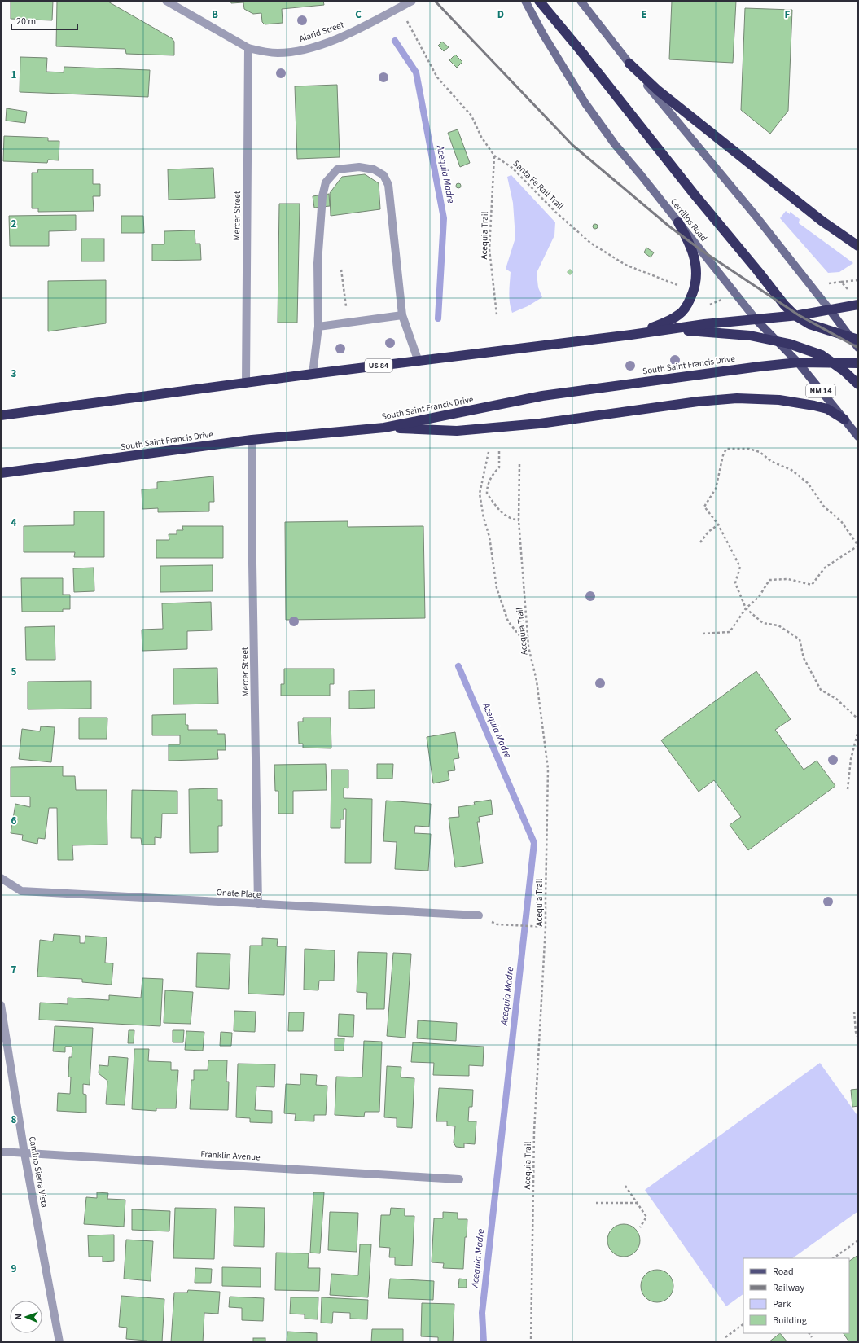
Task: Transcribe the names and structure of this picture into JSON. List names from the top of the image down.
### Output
{
  "streets": {
    "highway": ["South Saint Francis Drive", "US 84"],
    "main road": ["Cerrillos Road", "NM 14"],
    "street": [
      "Alarid Street",
      "Mercer Street",
      "Onate Place",
      "Franklin Avenue",
      "Camino Sierra Vista"
    ],
    "path": ["Santa Fe Rail Trail", "Acequia Trail"]
  },
  "crossings": [
    ["Alarid Street", "Mercer Street"],
    ["Santa Fe Rail Trail", "Acequia Trail"],
    ["Mercer Street", "South Saint Francis Drive"],
    ["Mercer Street", "US 84"],
    ["Mercer Street", "Onate Place"],
    ["Cerrillos Road", "South Saint Francis Drive"],
    ["Cerrillos Road", "US 84"],
    ["Franklin Avenue", "Camino Sierra Vista"]
  ],
  "water": ["Acequia Madre"],
  "legend": [
    "Road",
    "Railway",
    "Park",
    "Building"
  ],
  "scale_bar": "20 m",
  "north": "left",
  "grid": {
    "columns": [
      "B",
      "C",
      "D",
      "E",
      "F"
    ],
    "rows": [
      "1",
      "2",
      "3",
      "4",
      "5",
      "6",
      "7",
      "8",
      "9"
    ]
  }
}
